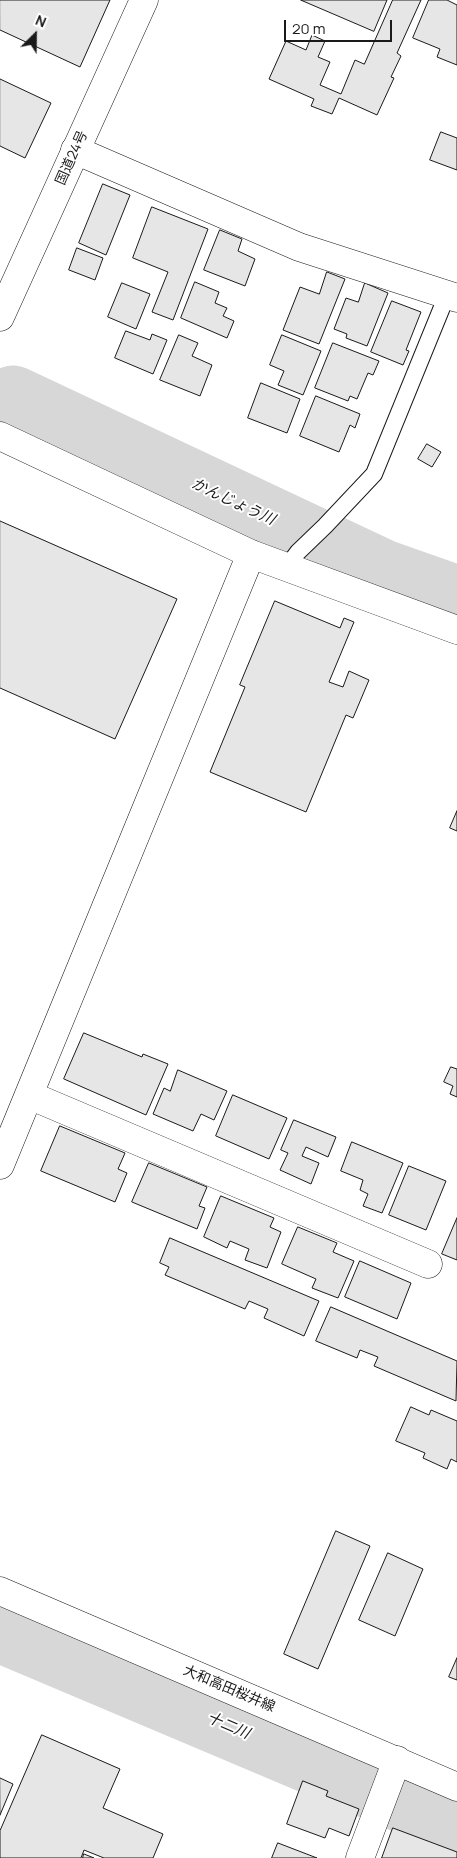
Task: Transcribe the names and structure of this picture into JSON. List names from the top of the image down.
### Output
{
  "streets": {
    "main road": ["国道24号", "大和高田桜井線"]
  },
  "water": ["かんじょう川", "十二川"],
  "scale_bar": "20 m",
  "north": "top right"
}
